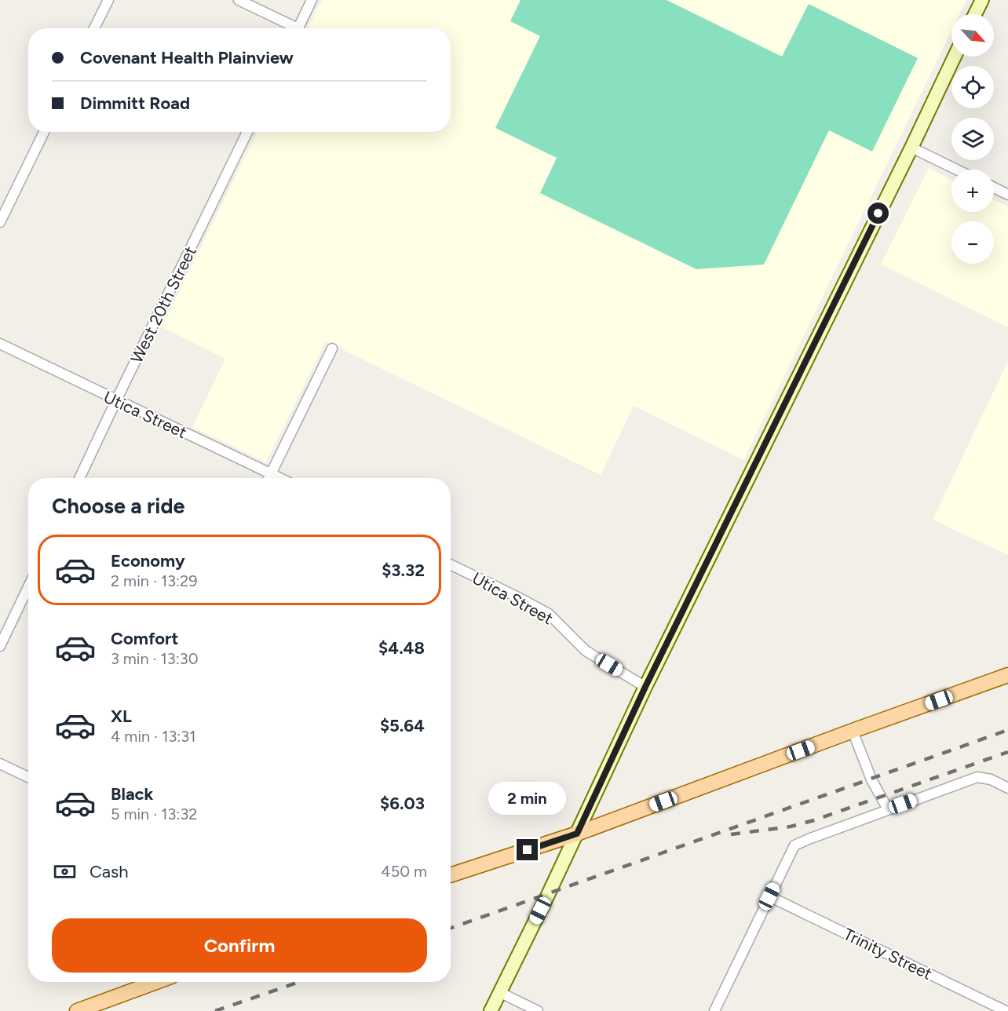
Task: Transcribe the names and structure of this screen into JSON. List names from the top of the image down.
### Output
{
  "streets": {
    "street": ["West 20th Street", "Utica Street", "Trinity Street"]
  },
  "crossings": [
    ["West 20th Street", "Utica Street"]
  ],
  "north": "bottom right",
  "page": {
    "map_buttons": ["+", "−"],
    "banner": ["Covenant Health Plainview", "Dimmitt Road"],
    "heading": "Choose a ride",
    "list": [
      {
        "name": "Economy",
        "note": "2 min · 13:29",
        "value": "$3.32"
      },
      {
        "name": "Comfort",
        "note": "3 min · 13:30",
        "value": "$4.48"
      },
      {
        "name": "XL",
        "note": "4 min · 13:31",
        "value": "$5.64"
      },
      {
        "name": "Black",
        "note": "5 min · 13:32",
        "value": "$6.03"
      }
    ],
    "bubble": "2 min",
    "pay": ["Cash", "450 m"],
    "buttons": "Confirm"
  }
}
